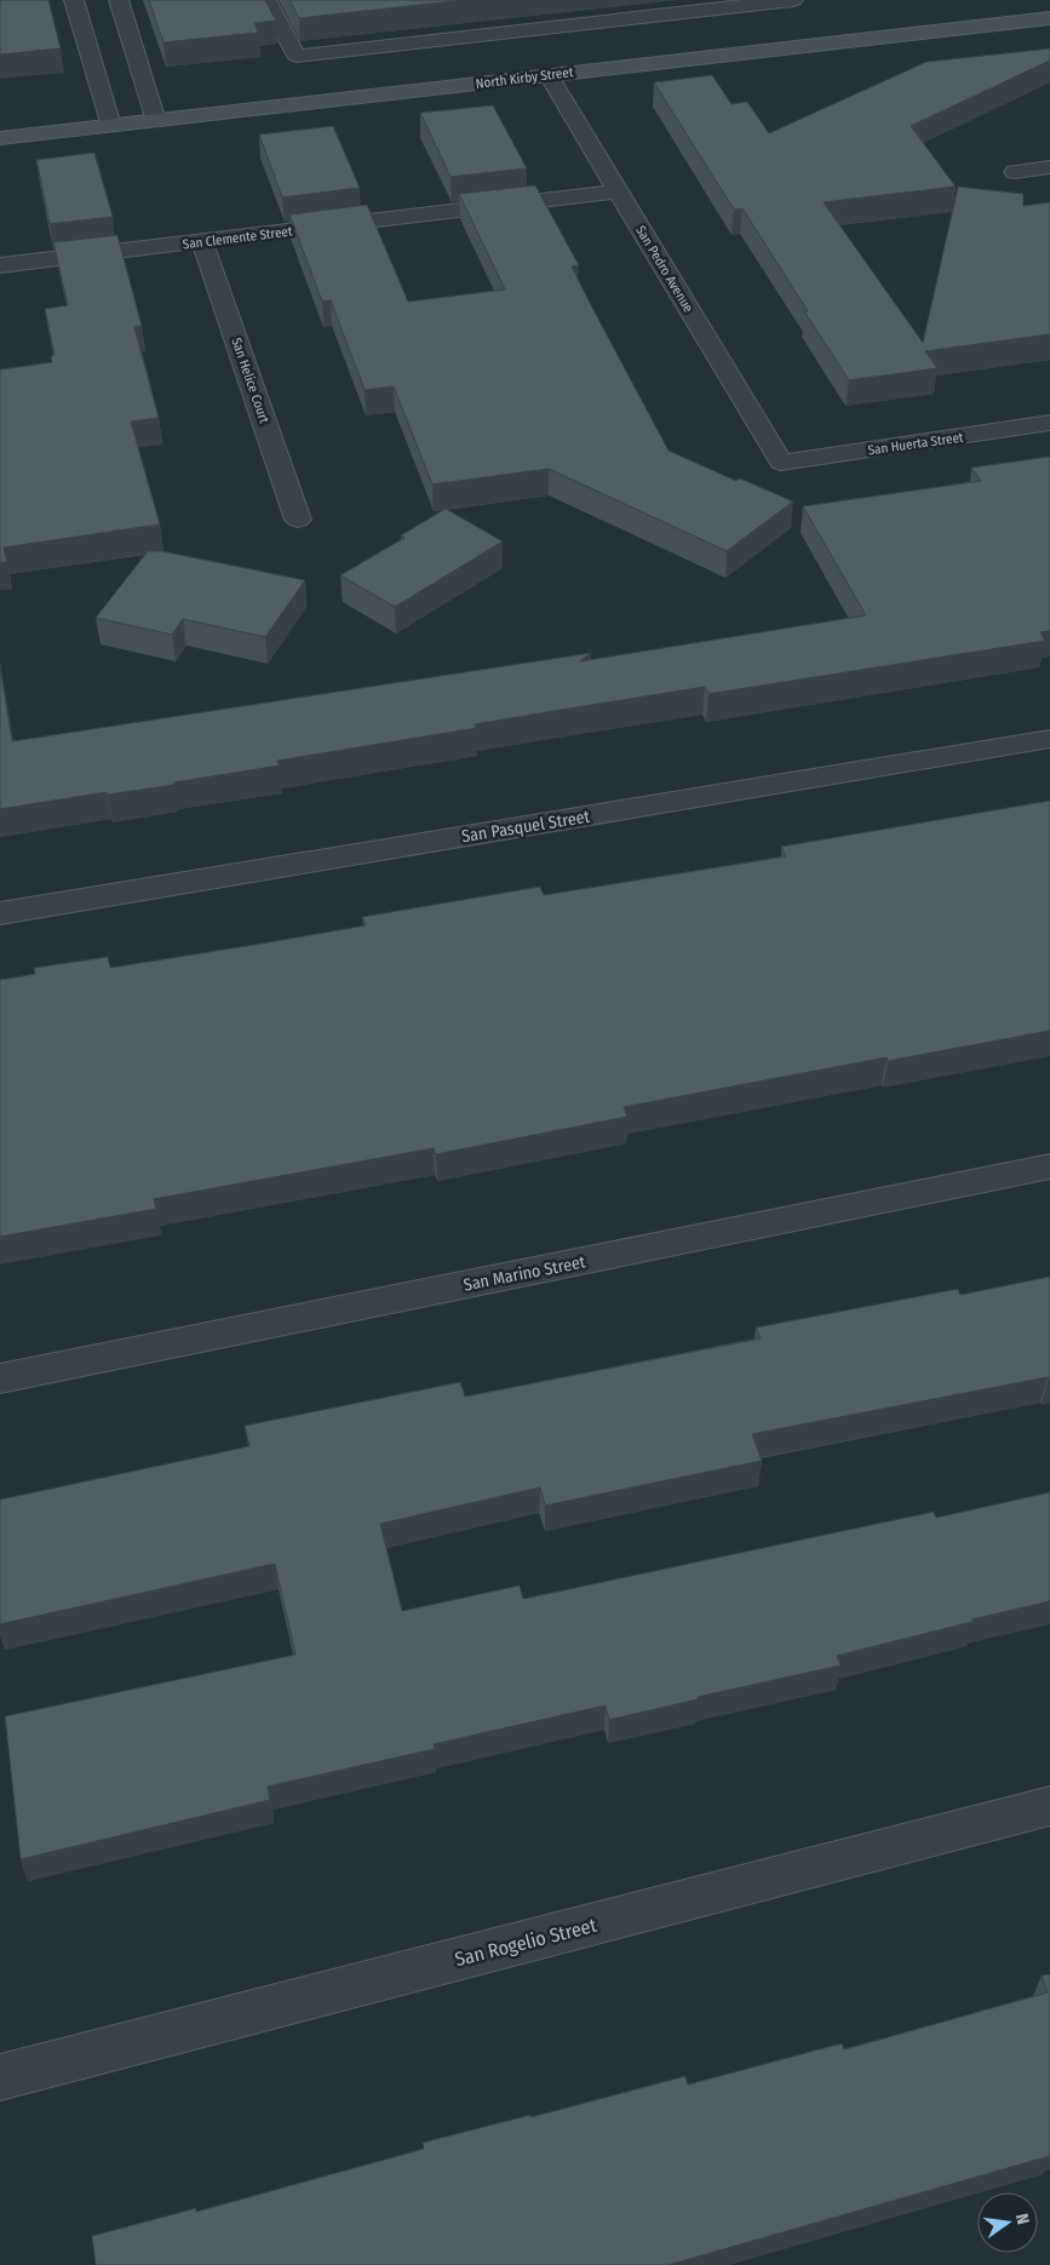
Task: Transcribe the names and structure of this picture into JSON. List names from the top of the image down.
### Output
{
  "streets": {
    "street": [
      "North Kirby Street",
      "San Clemente Street",
      "San Pedro Avenue",
      "San Helice Court",
      "San Huerta Street",
      "San Pasquel Street",
      "San Marino Street",
      "San Rogelio Street"
    ]
  },
  "crossings": [
    ["North Kirby Street", "San Pedro Avenue"],
    ["San Clemente Street", "San Pedro Avenue"],
    ["San Clemente Street", "San Helice Court"],
    ["San Pedro Avenue", "San Huerta Street"]
  ],
  "north": "right"
}
